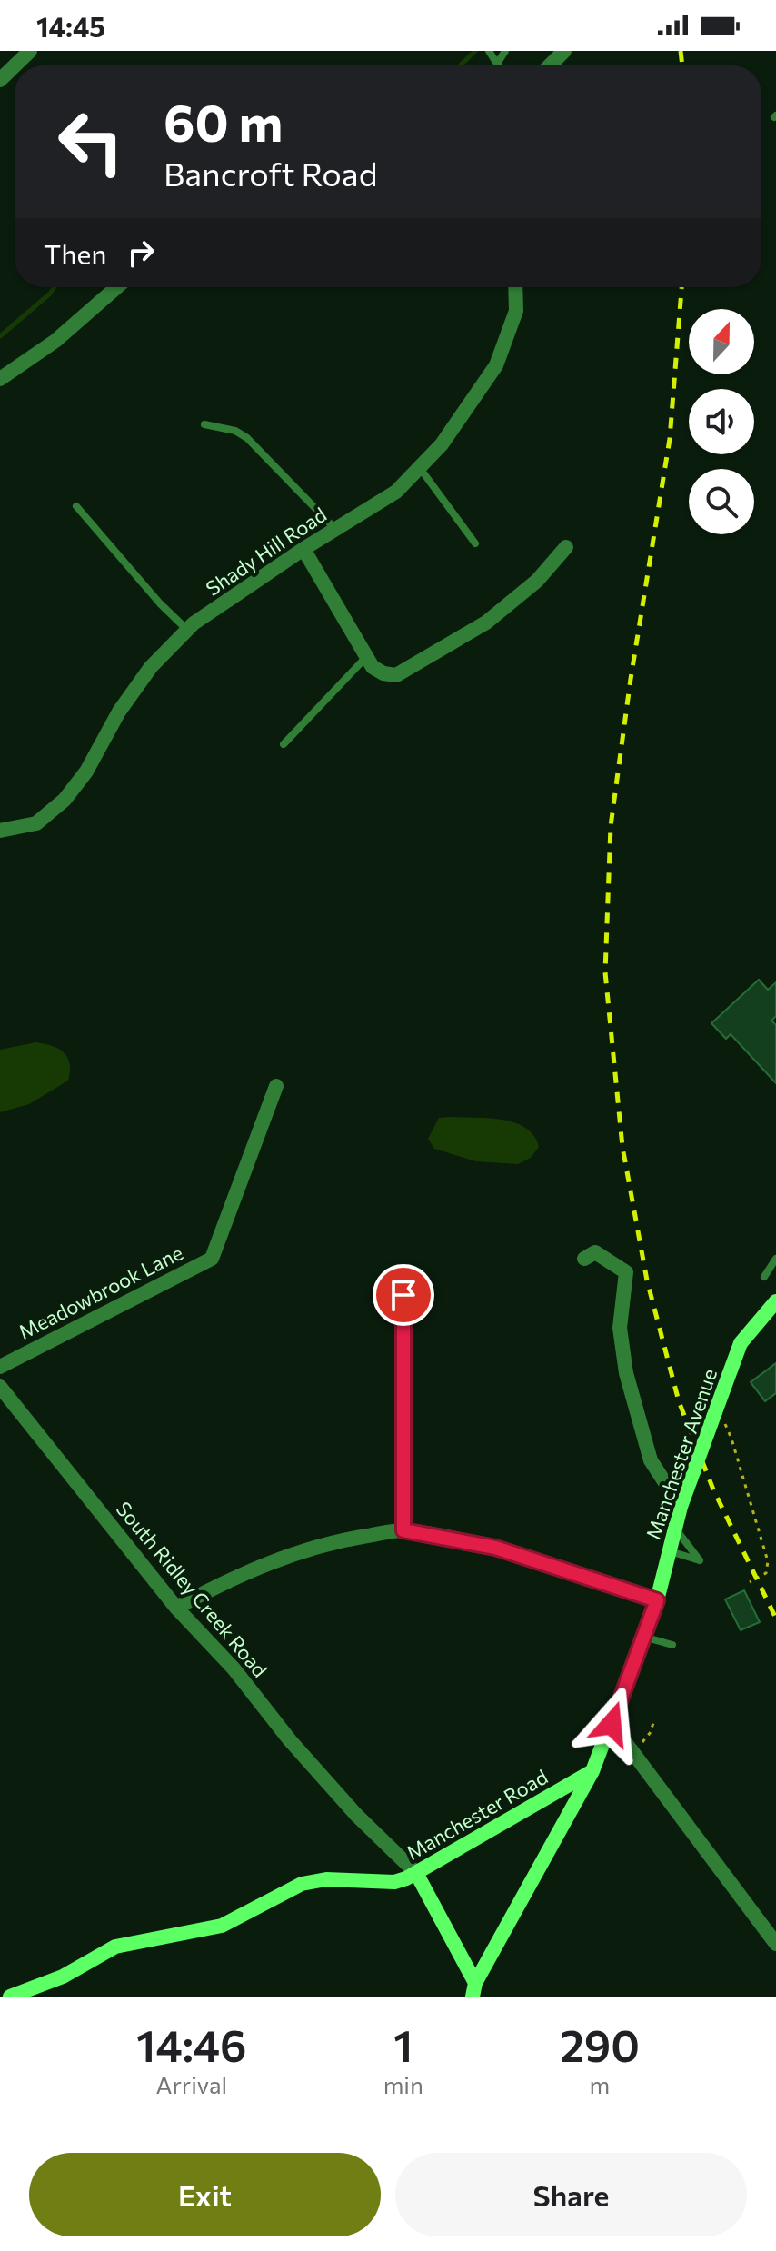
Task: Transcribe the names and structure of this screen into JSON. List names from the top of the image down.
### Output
{
  "streets": {
    "street": [
      "Shady Hill Road",
      "Meadowbrook Lane",
      "Manchester Avenue",
      "South Ridley Creek Road",
      "Manchester Road"
    ]
  },
  "crossings": [
    ["Manchester Avenue", "Manchester Road"],
    ["South Ridley Creek Road", "Manchester Road"]
  ],
  "north": "top",
  "page": {
    "status": "14:45",
    "turn": ["60 m", "Bancroft Road"],
    "then": "Then",
    "eta": [
      "14:46",
      "Arrival",
      "1",
      "min",
      "290",
      "m"
    ],
    "buttons": ["Exit", "Share"]
  }
}
